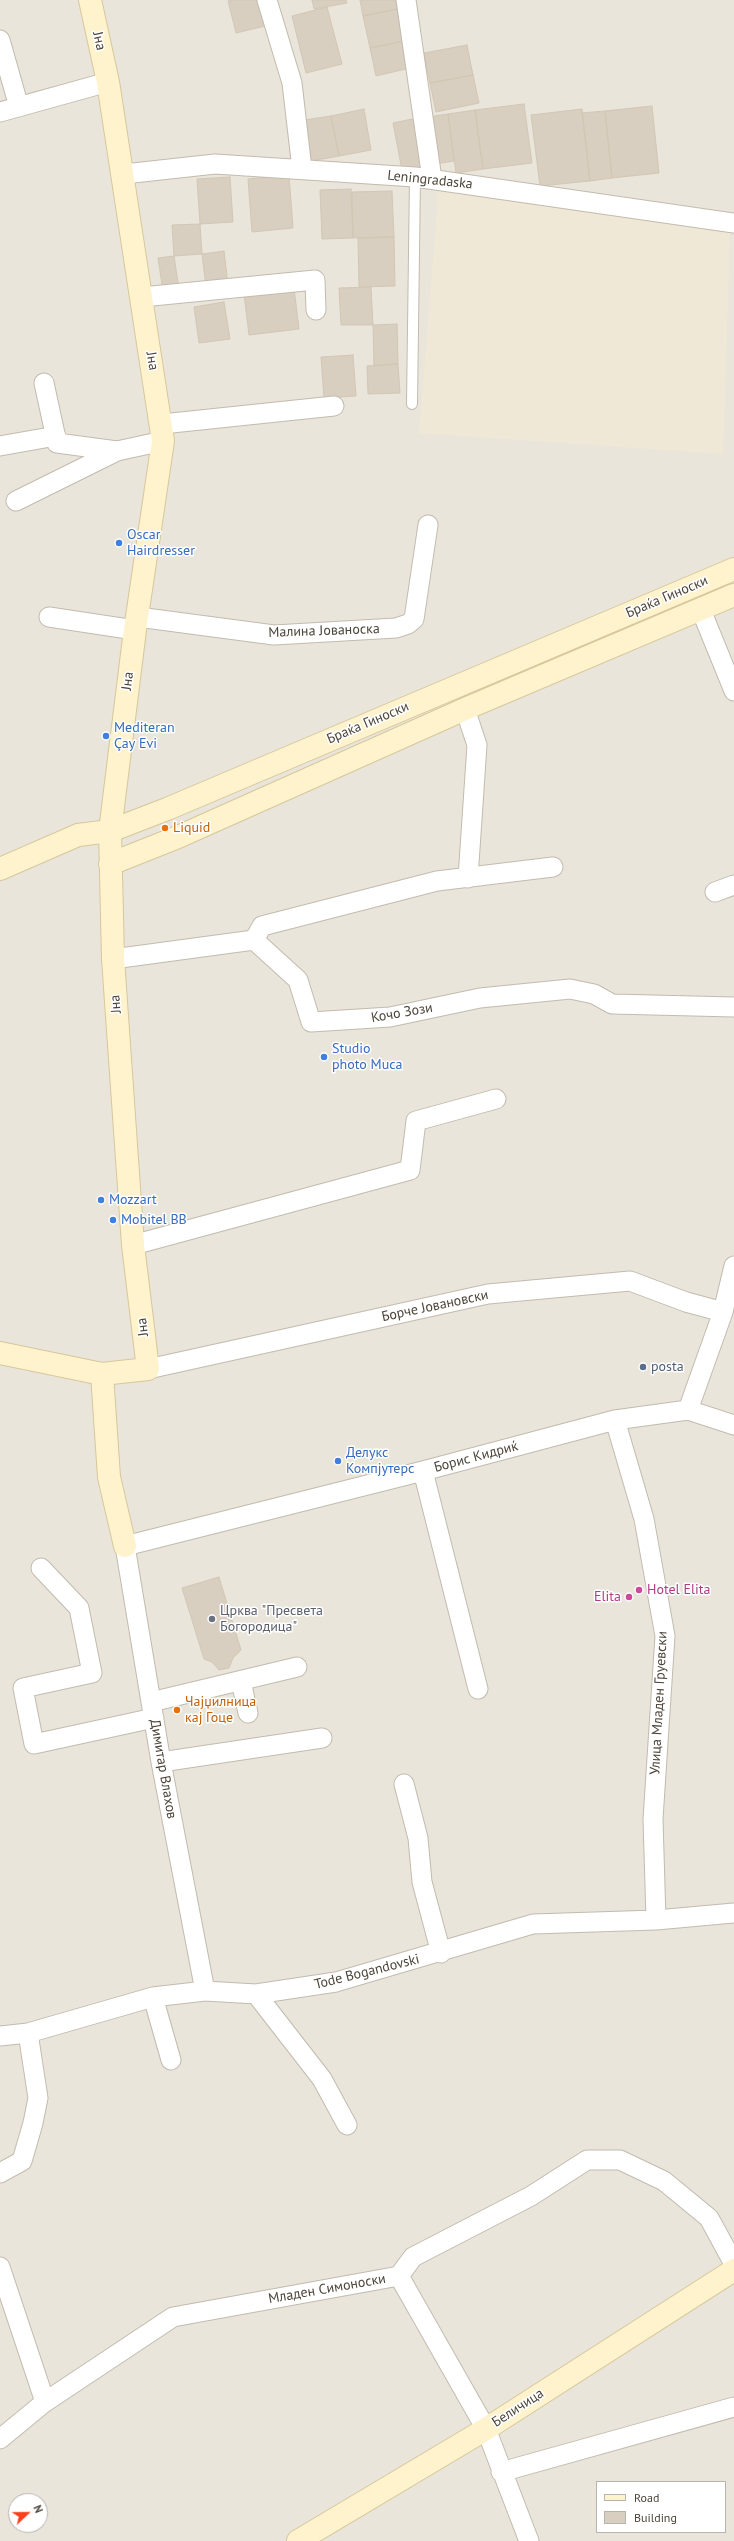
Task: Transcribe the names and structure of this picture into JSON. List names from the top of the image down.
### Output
{
  "streets": {
    "street": [
      "Јна",
      "Leningradaska",
      "Браќа Гиноски",
      "Малина Јованоска",
      "Кочо Зози",
      "Борче Јовановски",
      "Борис Кидриќ",
      "Улица Младен Груевски",
      "Димитар Влахов",
      "Tode Bogandovski",
      "Младен Симоноски",
      "Беличица"
    ]
  },
  "crossings": [
    ["Јна", "Leningradaska"],
    ["Јна", "Браќа Гиноски"],
    ["Јна", "Малина Јованоска"],
    ["Јна", "Борче Јовановски"],
    ["Борис Кидриќ", "Улица Младен Груевски"],
    ["Борис Кидриќ", "Димитар Влахов"],
    ["Улица Младен Груевски", "Tode Bogandovski"],
    ["Димитар Влахов", "Tode Bogandovski"]
  ],
  "places": [
    "Oscar Hairdresser",
    "Mediteran Çay Evi",
    "Liquid",
    "Studio photo Muca",
    "Mozzart",
    "Mobitel BB",
    "posta",
    "Делукс Компјутерс",
    "Hotel Elita",
    "Elita",
    "Црква \"Пресвета Богородица\"",
    "Чајџилница кај Гоце"
  ],
  "legend": ["Road", "Building"],
  "north": "right"
}
